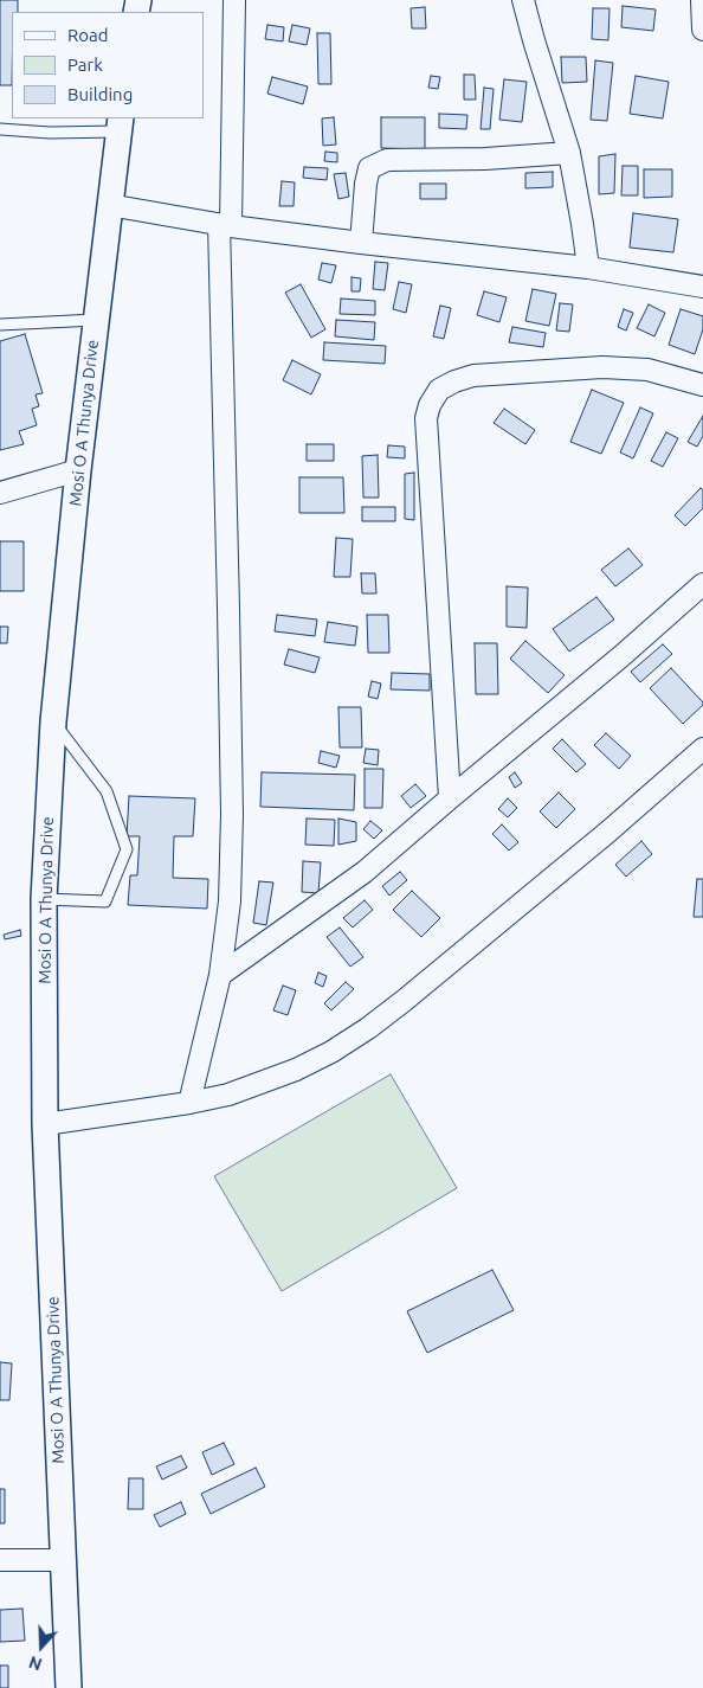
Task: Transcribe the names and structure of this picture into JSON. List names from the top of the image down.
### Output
{
  "streets": {
    "street": ["Mosi O A Thunya Drive"]
  },
  "legend": ["Road", "Park", "Building"],
  "north": "bottom"
}
